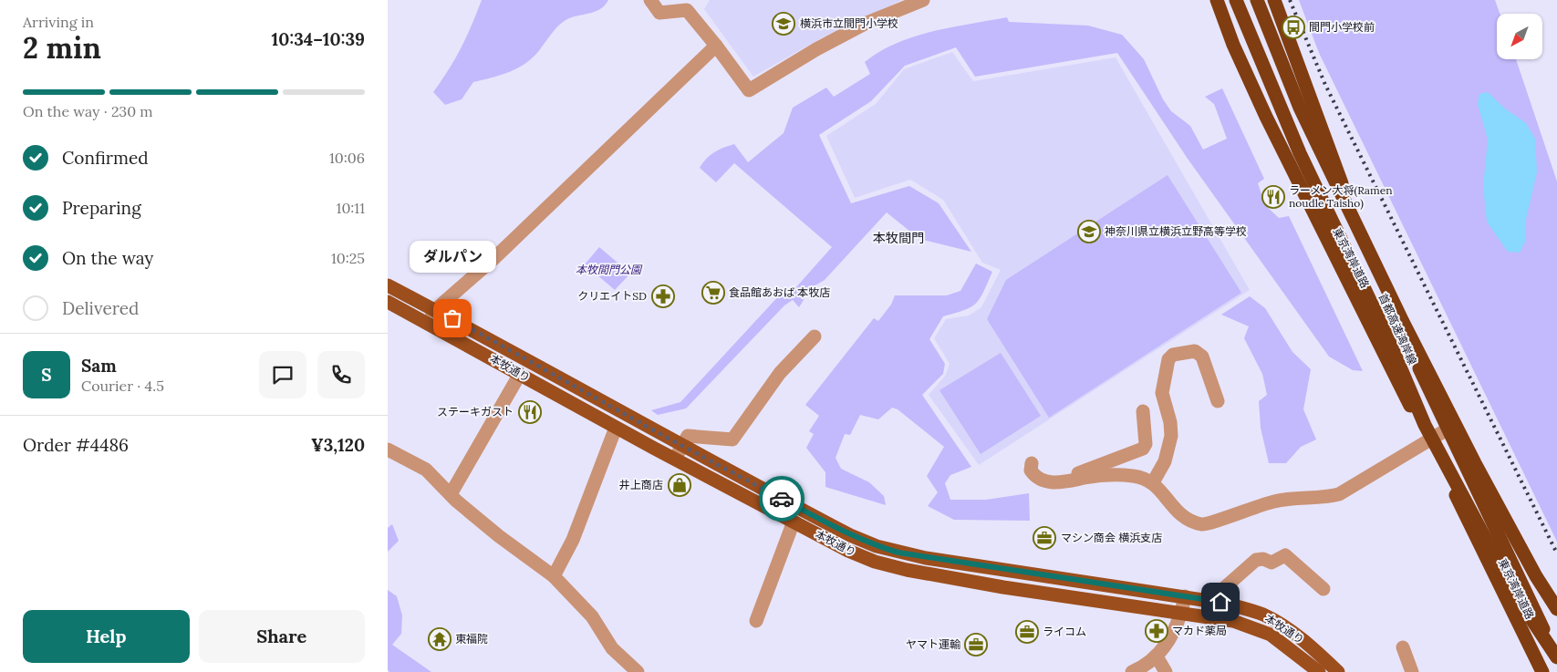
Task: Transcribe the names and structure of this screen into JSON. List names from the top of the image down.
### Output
{
  "streets": {
    "highway": ["東京湾岸道路", "首都高速湾岸線"],
    "main road": ["本牧通り"]
  },
  "crossings": [
    ["東京湾岸道路", "首都高速湾岸線"]
  ],
  "districts": ["本牧間門"],
  "parks": ["本牧間門公園"],
  "places": {
    "school or university": ["横浜市立間門小学校", "神奈川県立横浜立野高等学校"],
    "bus stop": ["間門小学校前"],
    "restaurant": ["ラーメン大将(Ramen noudle Taisho)", "ステーキガスト"],
    "supermarket": ["食品館あおば 本牧店"],
    "pharmacy": ["クリエイトSD", "マカド薬局"],
    "other": ["ダルパン"],
    "shop": ["井上商店"],
    "office": ["マシン商会 横浜支店", "ライコム", "ヤマト運輸"],
    "temple": ["東福院"]
  },
  "north": "bottom left",
  "page": {
    "heading": ["2 min", "Arriving in", "10:34–10:39"],
    "panel": [
      "Sam",
      "Courier · 4.5",
      "Order #4486",
      "¥3,120"
    ],
    "bar": "On the way · 230 m",
    "list": [
      ["Confirmed", "10:06"],
      ["Preparing", "10:11"],
      ["On the way", "10:25"],
      "Delivered"
    ],
    "bubble": "ダルパン",
    "round": "S",
    "buttons": ["Help", "Share"]
  }
}
